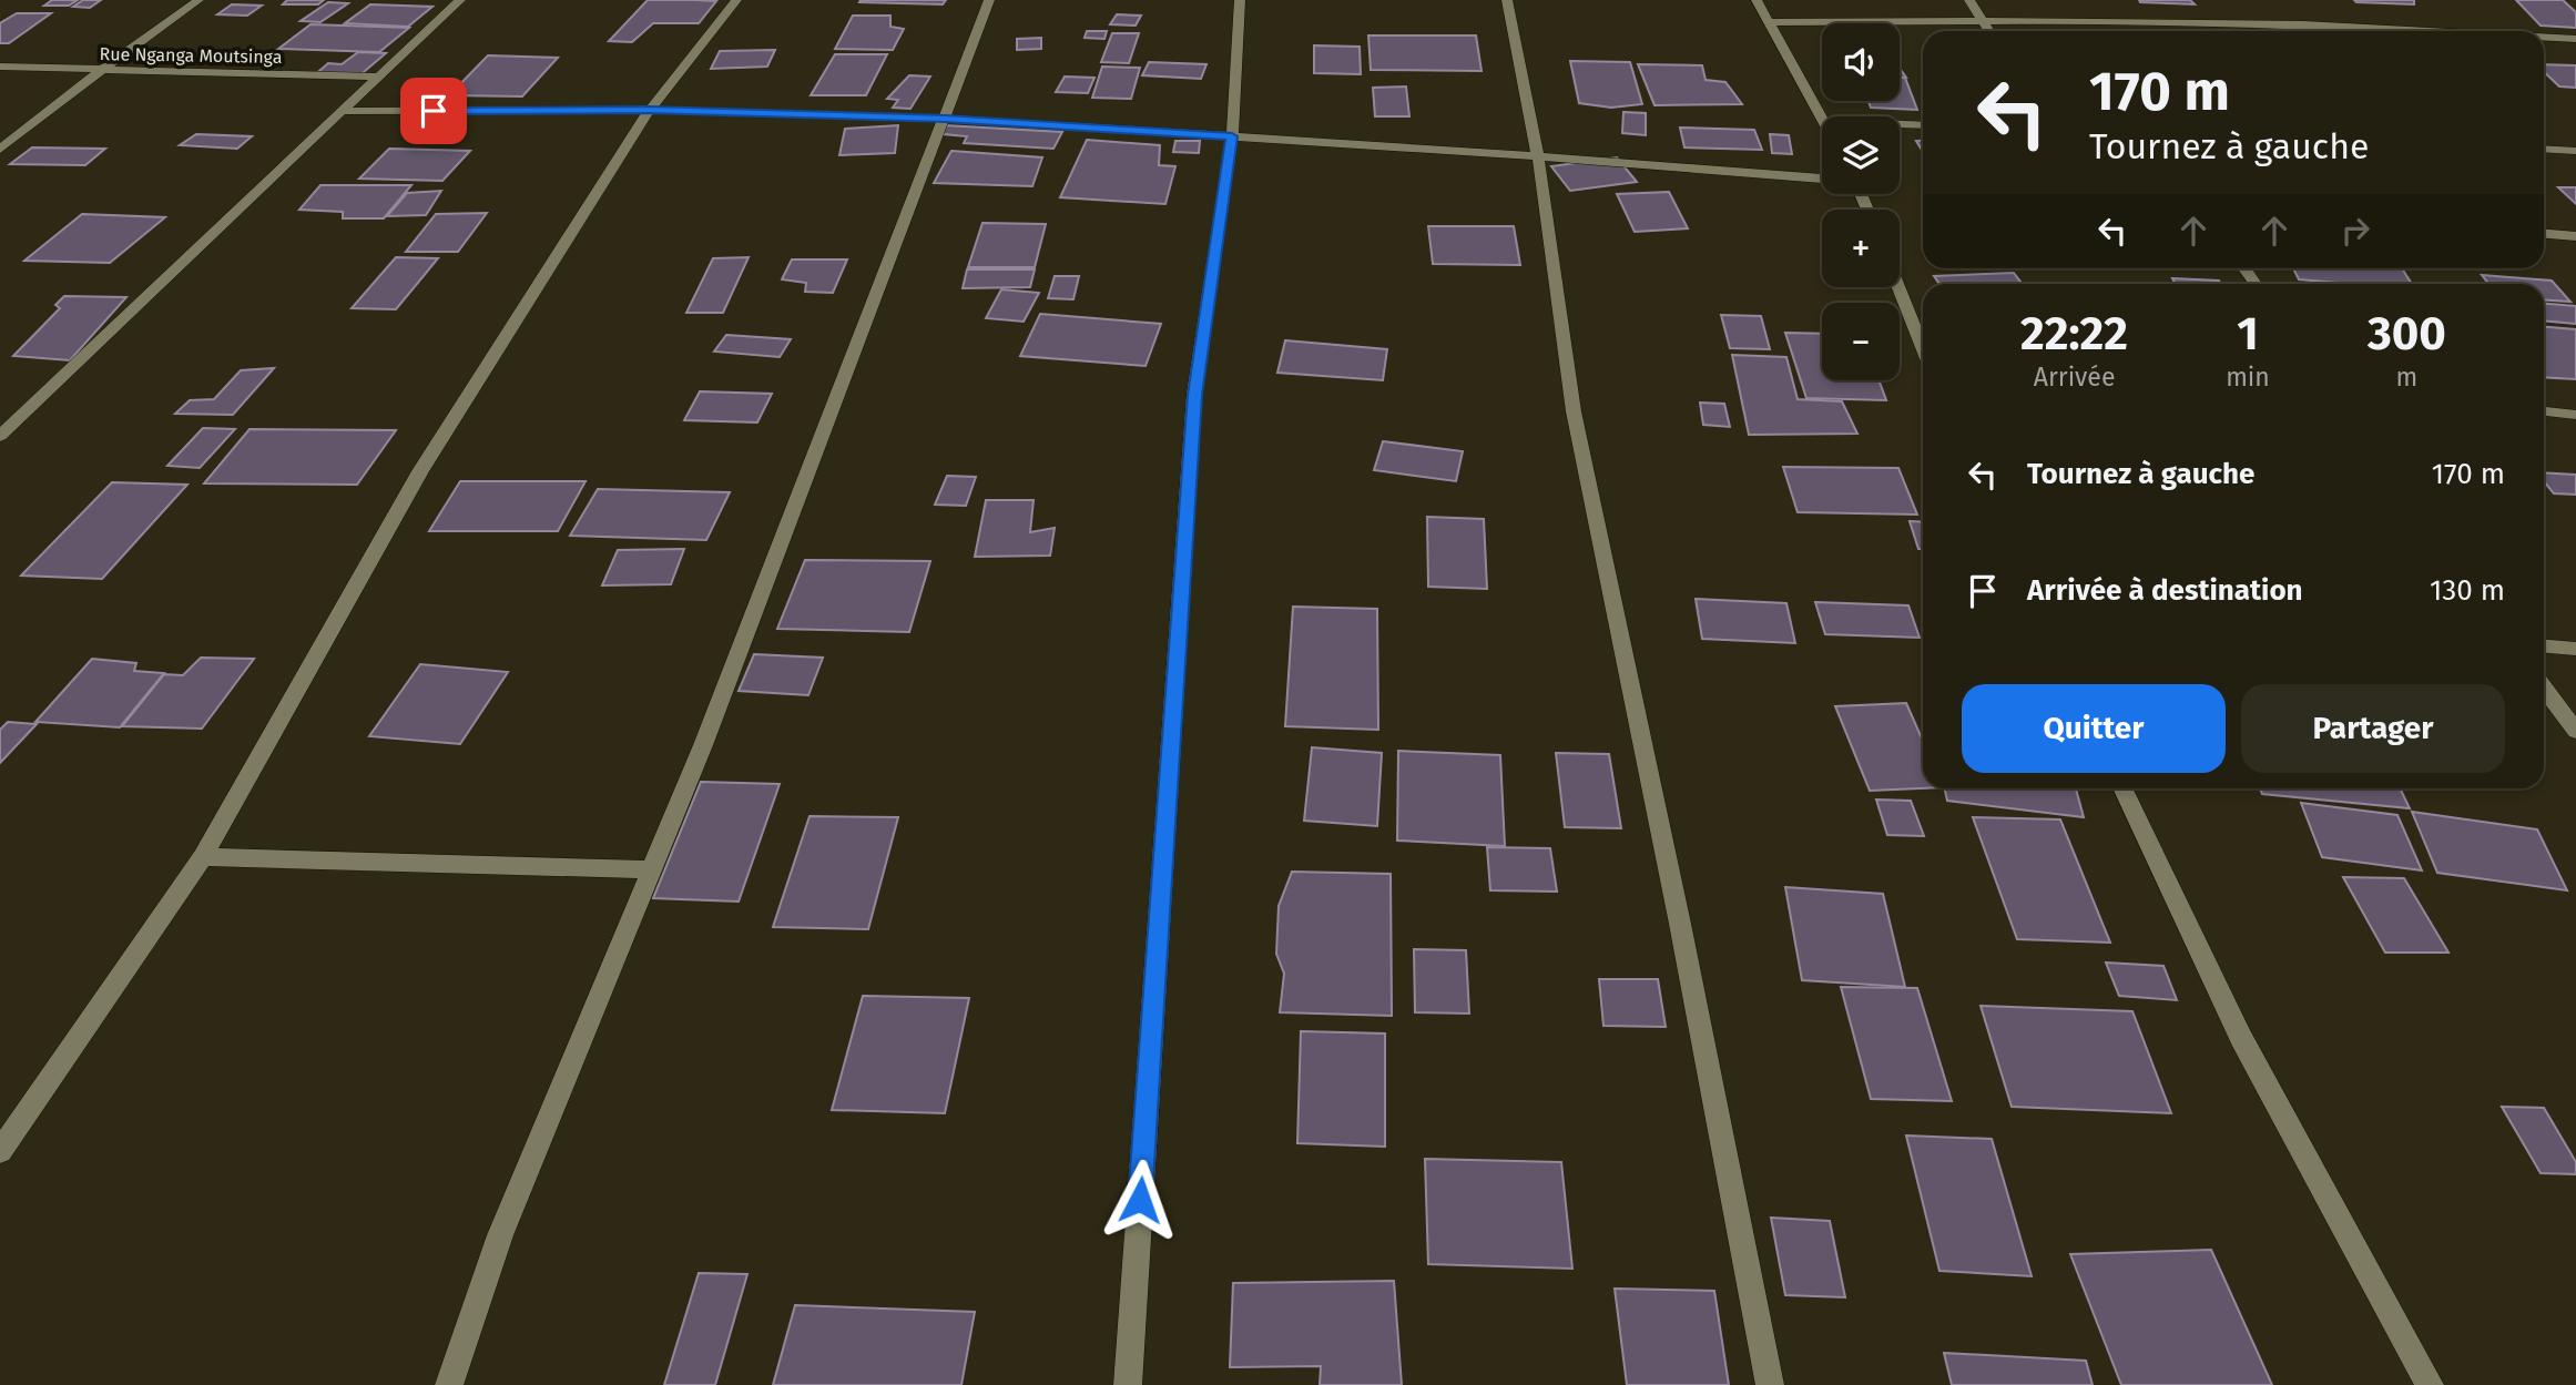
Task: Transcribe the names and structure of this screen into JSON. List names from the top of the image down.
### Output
{
  "streets": {
    "street": ["Rue Nganga Moutsinga"]
  },
  "page": {
    "map_buttons": ["+", "−"],
    "turn": ["170 m", "Tournez à gauche"],
    "eta": [
      "22:22",
      "Arrivée",
      "1",
      "min",
      "300",
      "m"
    ],
    "list": [
      {
        "name": "Tournez à gauche",
        "value": "170 m"
      },
      {
        "name": "Arrivée à destination",
        "value": "130 m"
      }
    ],
    "buttons": ["Quitter", "Partager"]
  }
}
